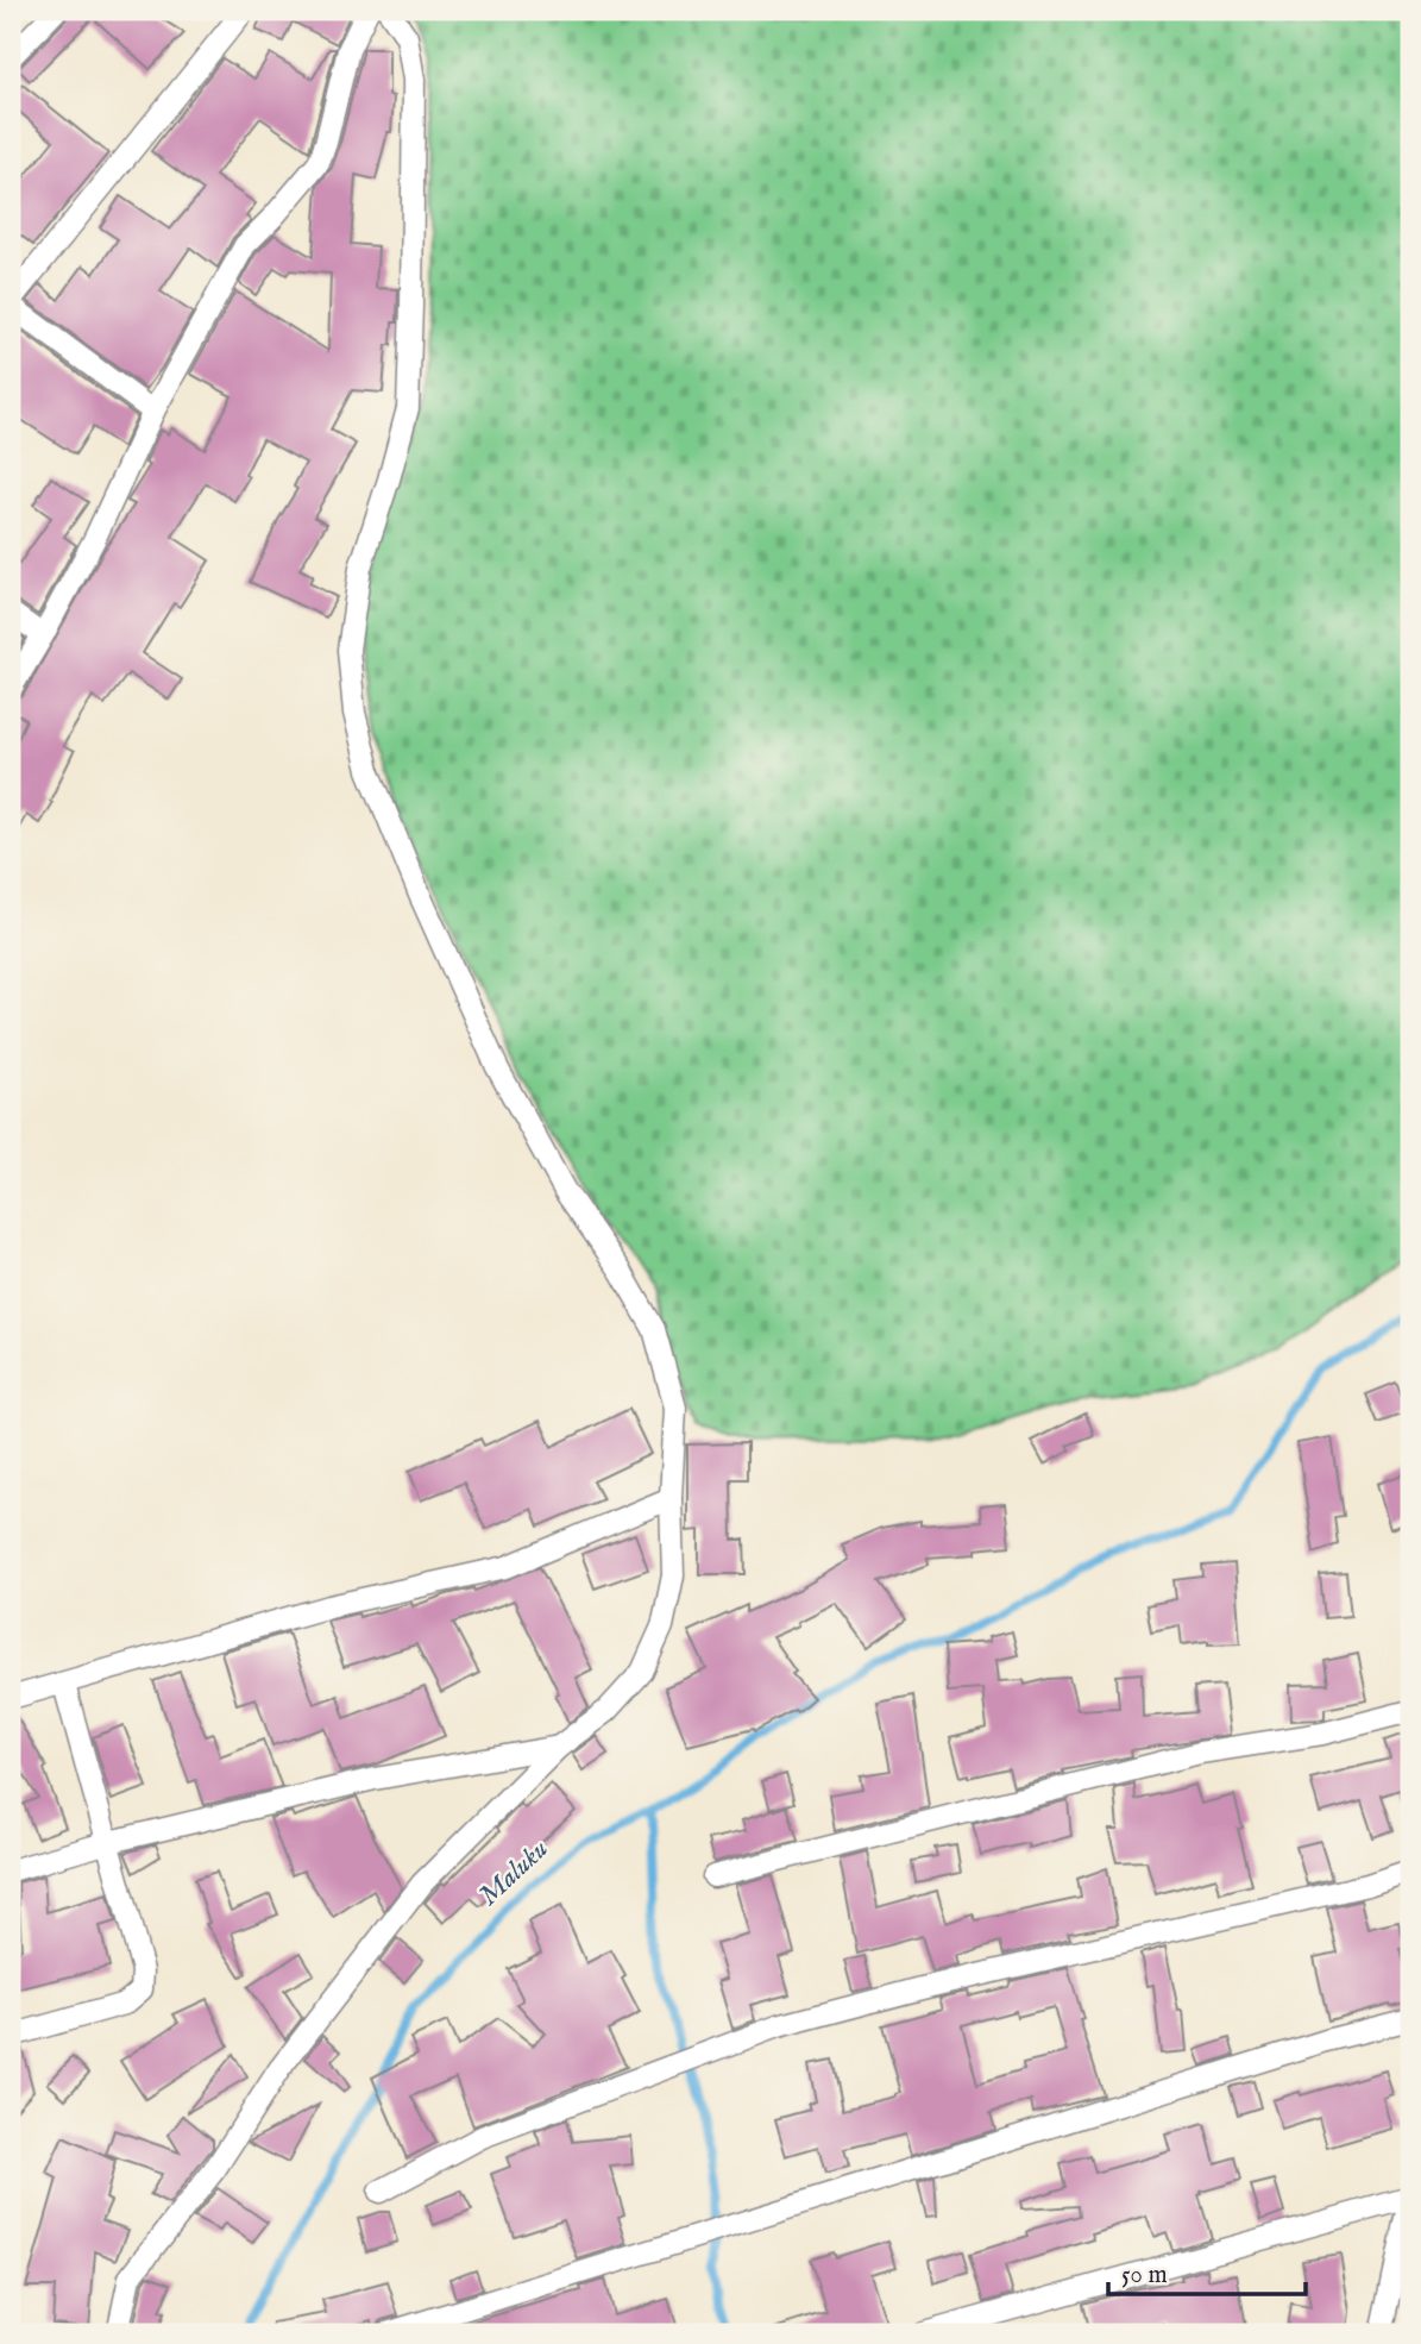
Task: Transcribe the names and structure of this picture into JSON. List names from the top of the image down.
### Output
{
  "water": ["Maluku"],
  "scale_bar": "50 m"
}
